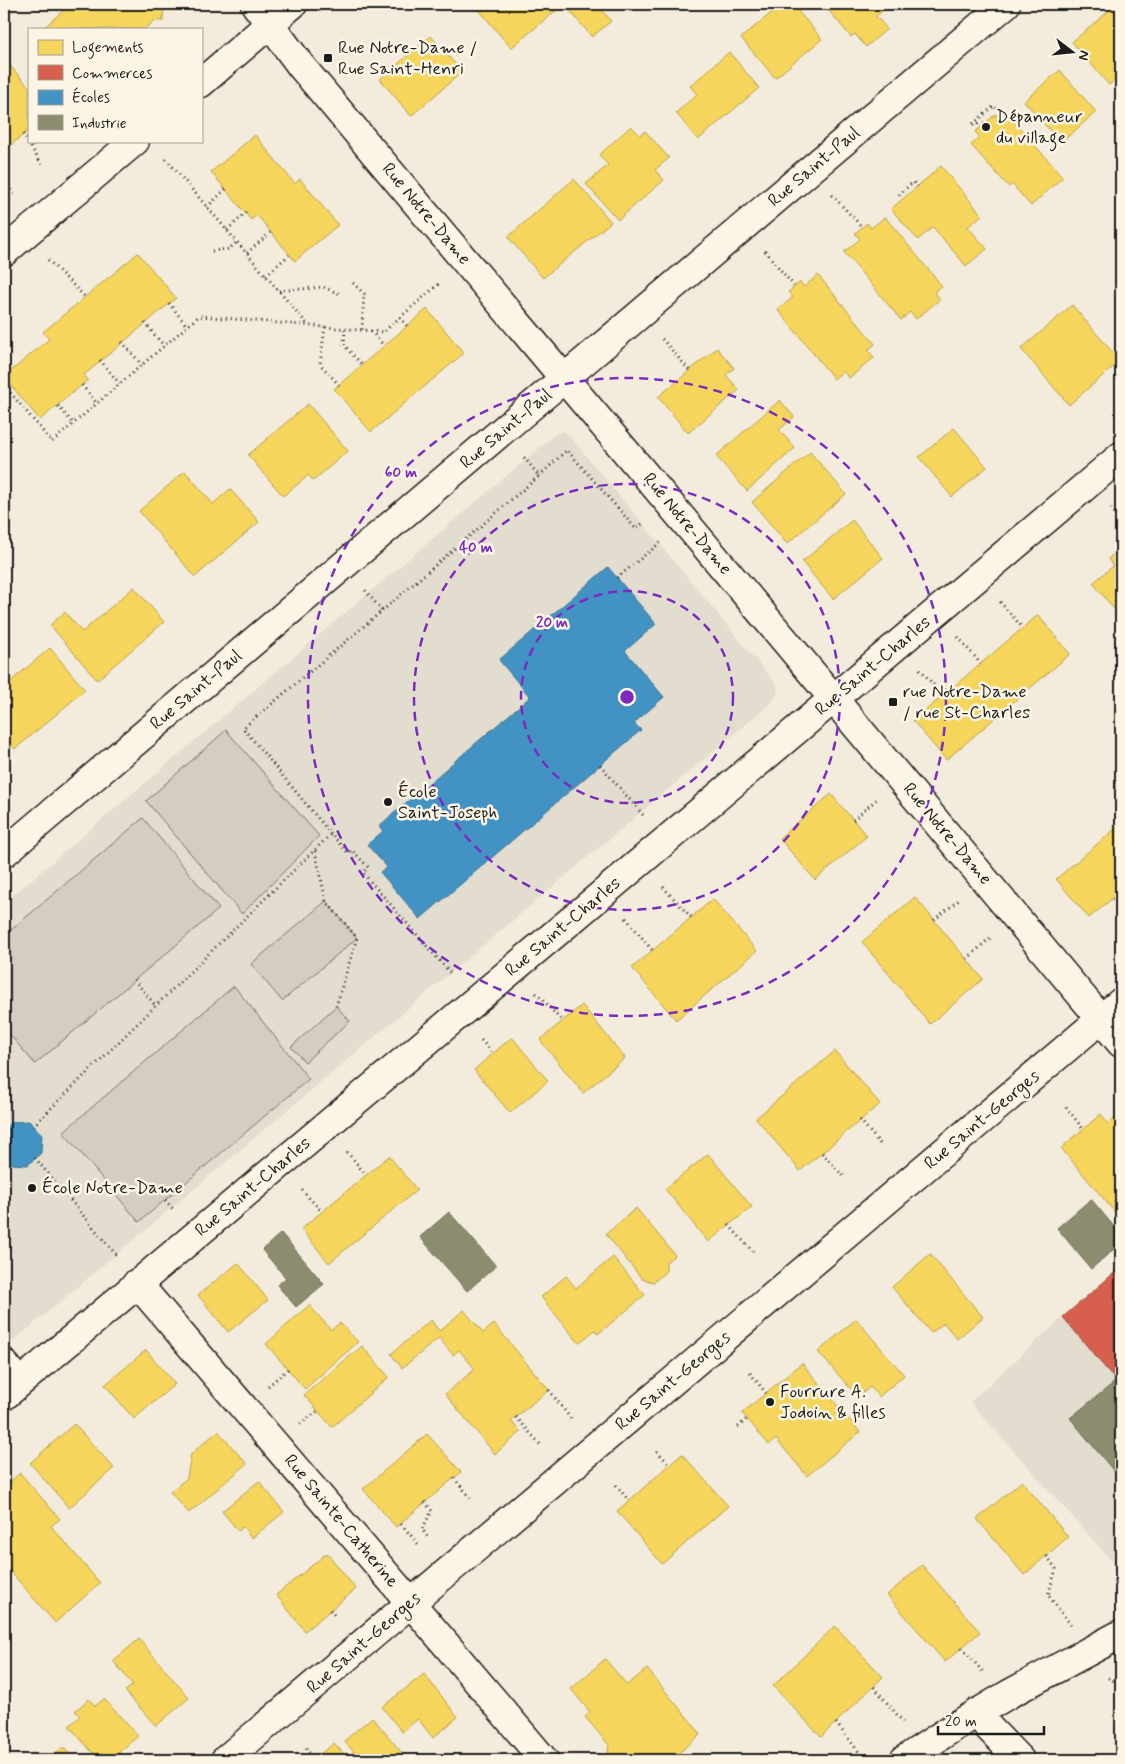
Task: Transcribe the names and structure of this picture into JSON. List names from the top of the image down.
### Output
{
  "streets": {
    "street": [
      "Rue Saint-Paul",
      "Rue Notre-Dame",
      "Rue Saint-Charles",
      "Rue Saint-Georges",
      "Rue Sainte-Catherine"
    ]
  },
  "crossings": [
    ["Rue Saint-Paul", "Rue Notre-Dame"],
    ["Rue Notre-Dame", "Rue Saint-Charles"],
    ["Rue Notre-Dame", "Rue Saint-Georges"],
    ["Rue Saint-Charles", "Rue Sainte-Catherine"],
    ["Rue Saint-Georges", "Rue Sainte-Catherine"]
  ],
  "places": {
    "transit": ["Rue Notre-Dame / Rue Saint-Henri", "rue Notre-Dame / rue St-Charles"],
    "other": [
      "Dépanneur du village",
      "École Saint-Joseph",
      "École Notre-Dame",
      "Fourrure A. Jodoin & filles"
    ]
  },
  "legend": [
    "Logements",
    "Commerces",
    "Écoles",
    "Industrie"
  ],
  "scale_bar": "20 m",
  "north": "right",
  "rings": ["60 m", "40 m", "20 m"]
}
